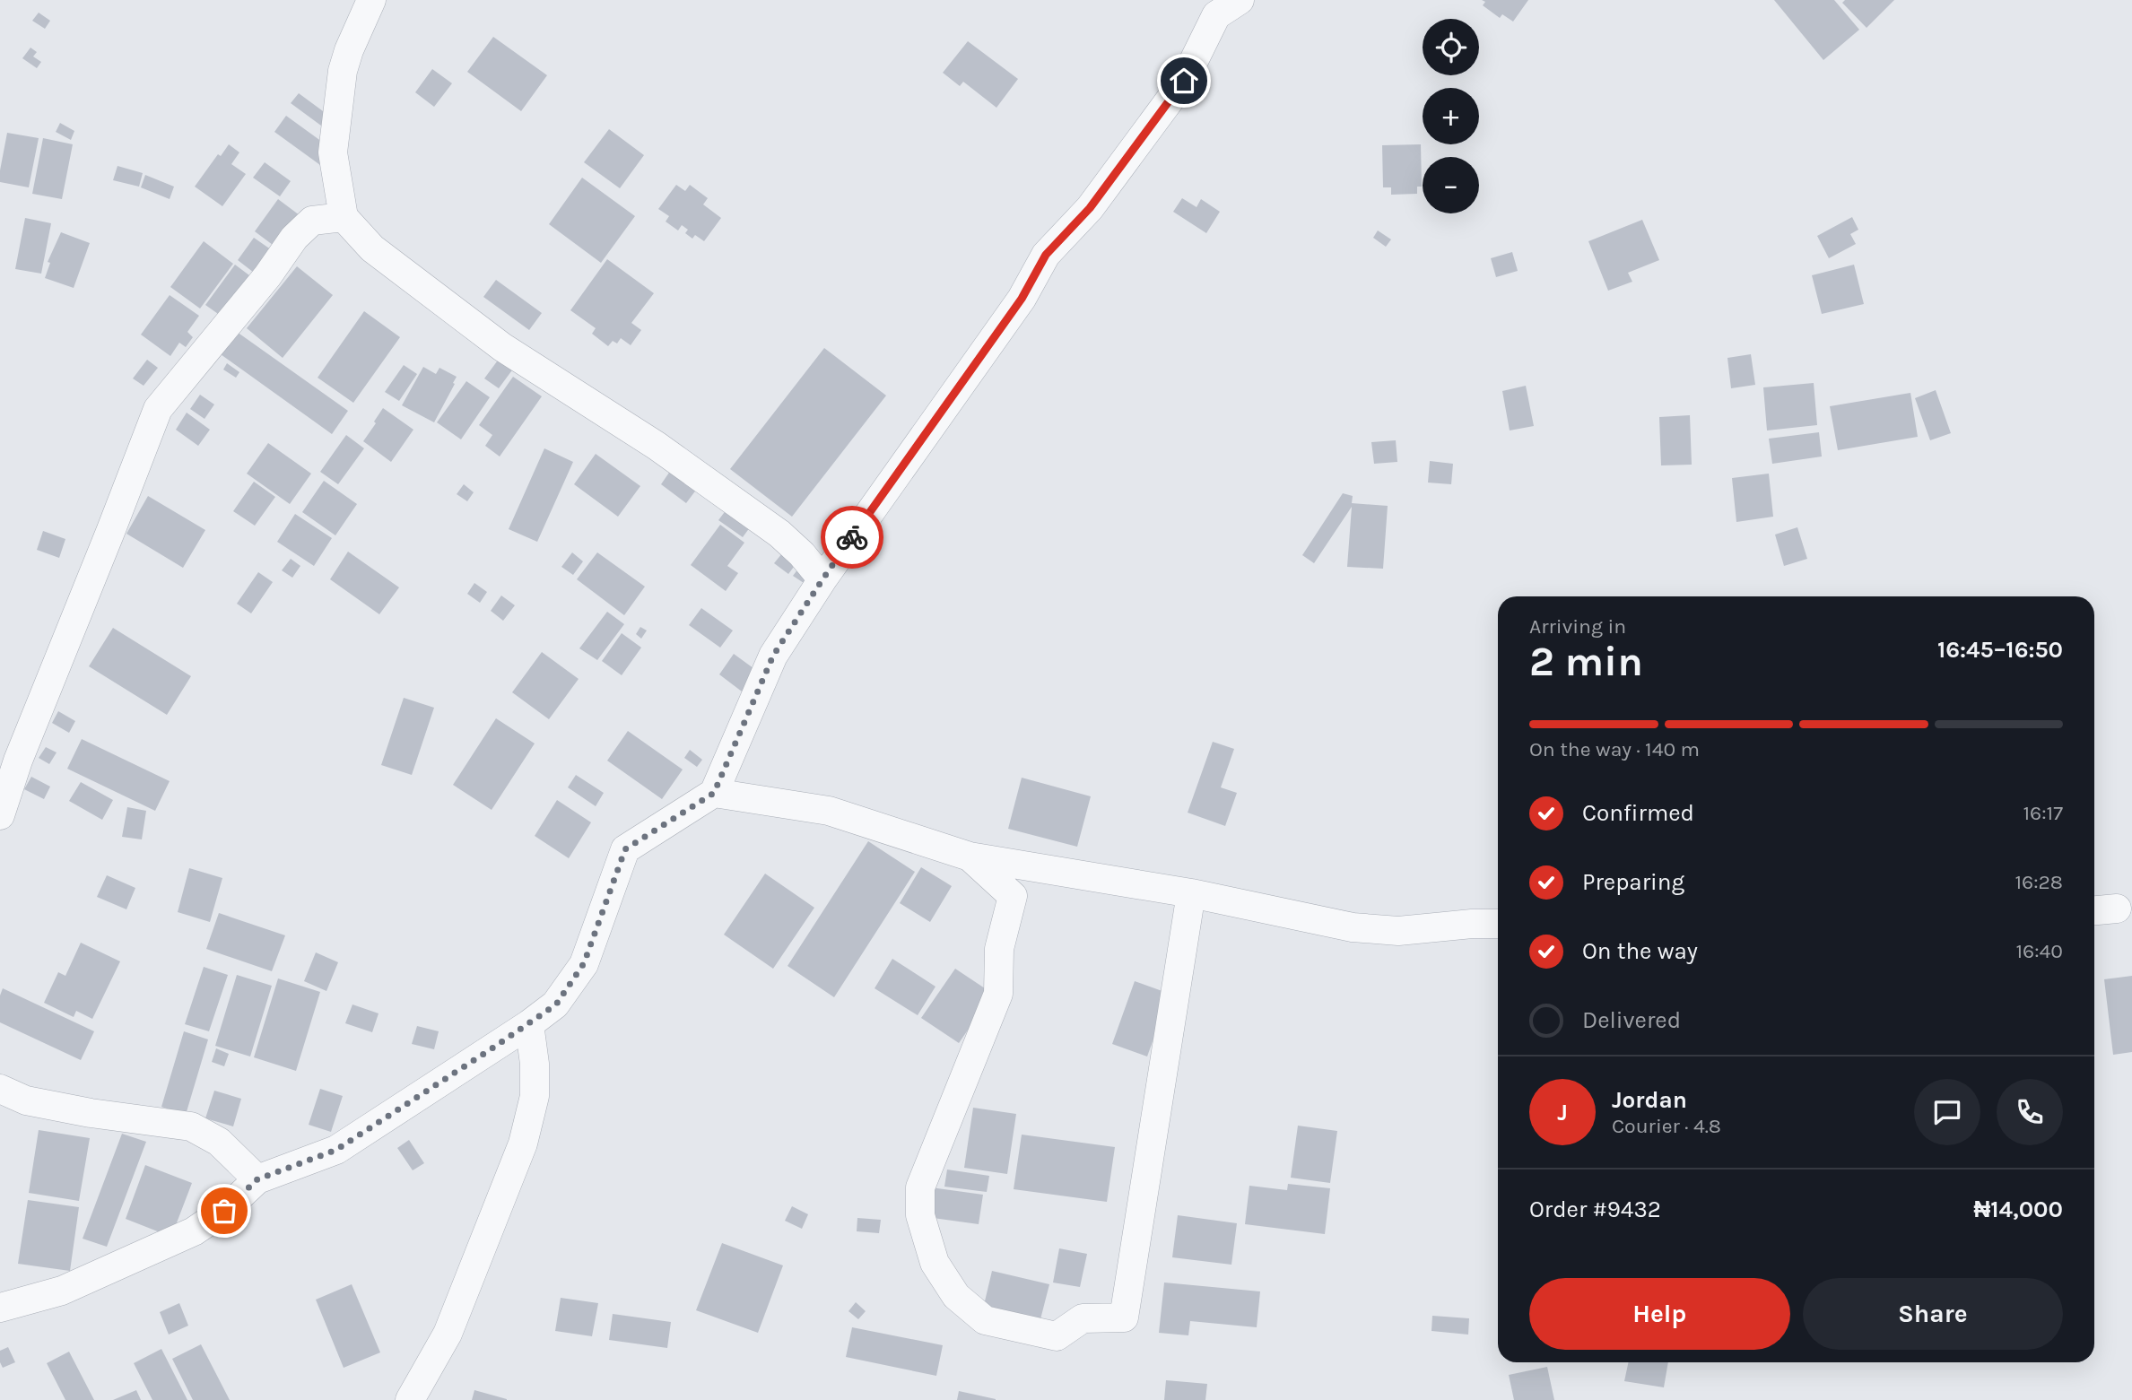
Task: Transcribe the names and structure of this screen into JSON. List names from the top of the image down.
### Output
{
  "page": {
    "map_buttons": ["+", "−"],
    "heading": ["2 min", "Arriving in", "16:45–16:50"],
    "panel": [
      "Jordan",
      "Courier · 4.8",
      "Order #9432",
      "₦14,000"
    ],
    "bar": "On the way · 140 m",
    "list": [
      ["Confirmed", "16:17"],
      ["Preparing", "16:28"],
      ["On the way", "16:40"],
      "Delivered"
    ],
    "round": "J",
    "buttons": ["Help", "Share"]
  }
}
